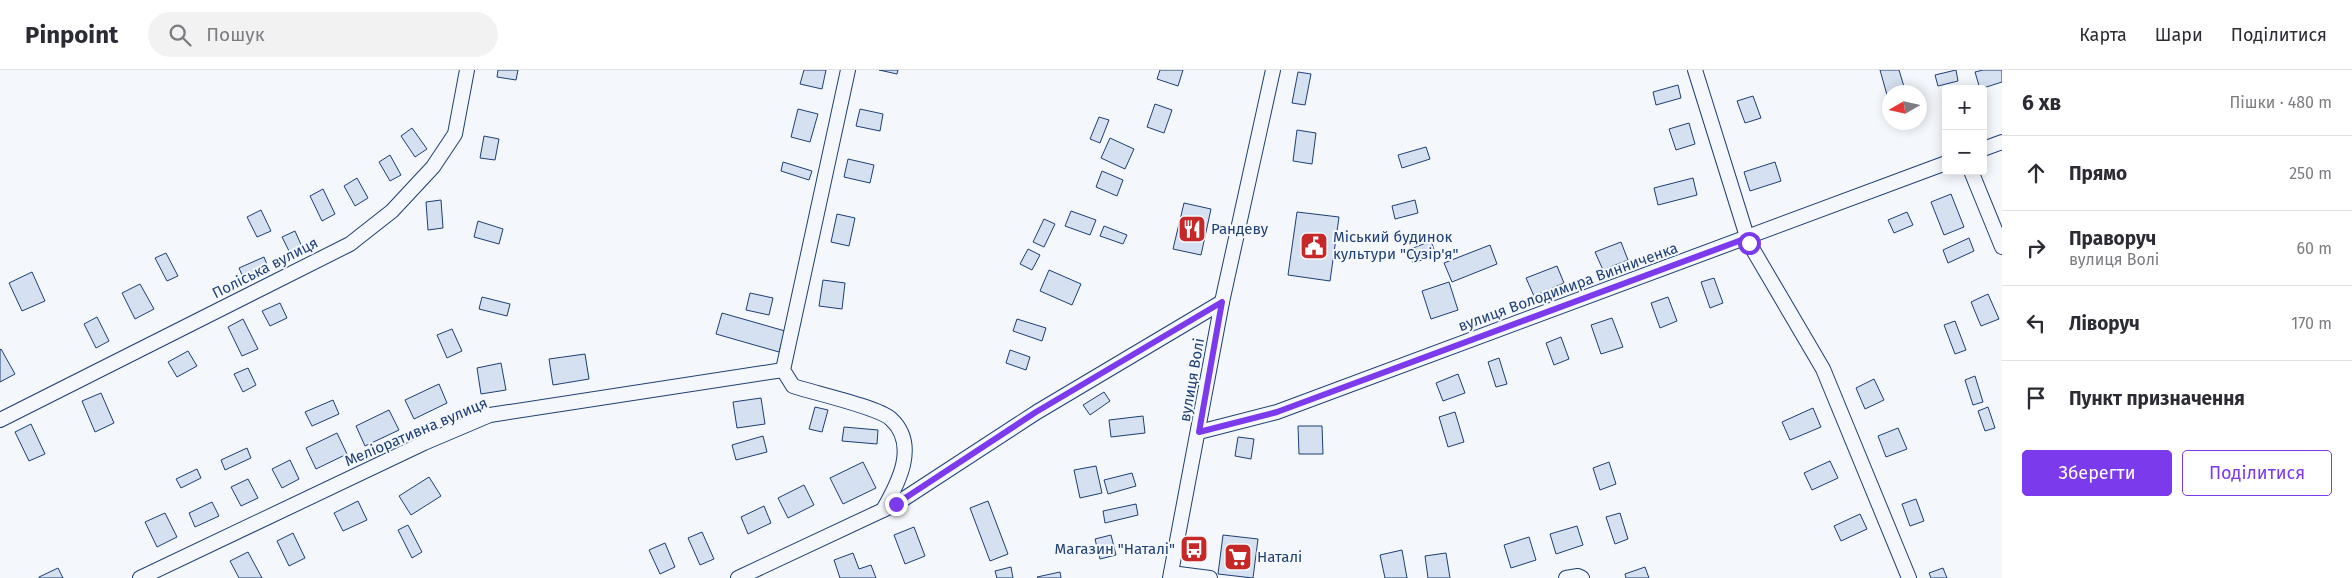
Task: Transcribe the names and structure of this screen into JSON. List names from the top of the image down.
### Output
{
  "streets": {
    "street": [
      "Поліська вулиця",
      "вулиця Володимира Винниченка",
      "вулиця Волі",
      "Меліоративна вулиця"
    ]
  },
  "crossings": [
    ["вулиця Володимира Винниченка", "вулиця Волі"]
  ],
  "places": {
    "restaurant": ["Рандеву"],
    "public building": ["Міський будинок культури \"Сузір'я\""],
    "bus stop": ["Магазин \"Наталі\""],
    "supermarket": ["Наталі"]
  },
  "north": "left",
  "page": {
    "header": "Pinpoint",
    "search": "Пошук",
    "nav": ["Карта", "Шари", "Поділитися"],
    "heading": ["6 хв", "Пішки · 480 m"],
    "map_buttons": ["+", "−"],
    "list": [
      ["Прямо", "250 m"],
      ["Праворуч", "вулиця Волі", "60 m"],
      ["Ліворуч", "170 m"],
      "Пункт призначення"
    ],
    "buttons": ["Зберегти", "Поділитися"]
  }
}
